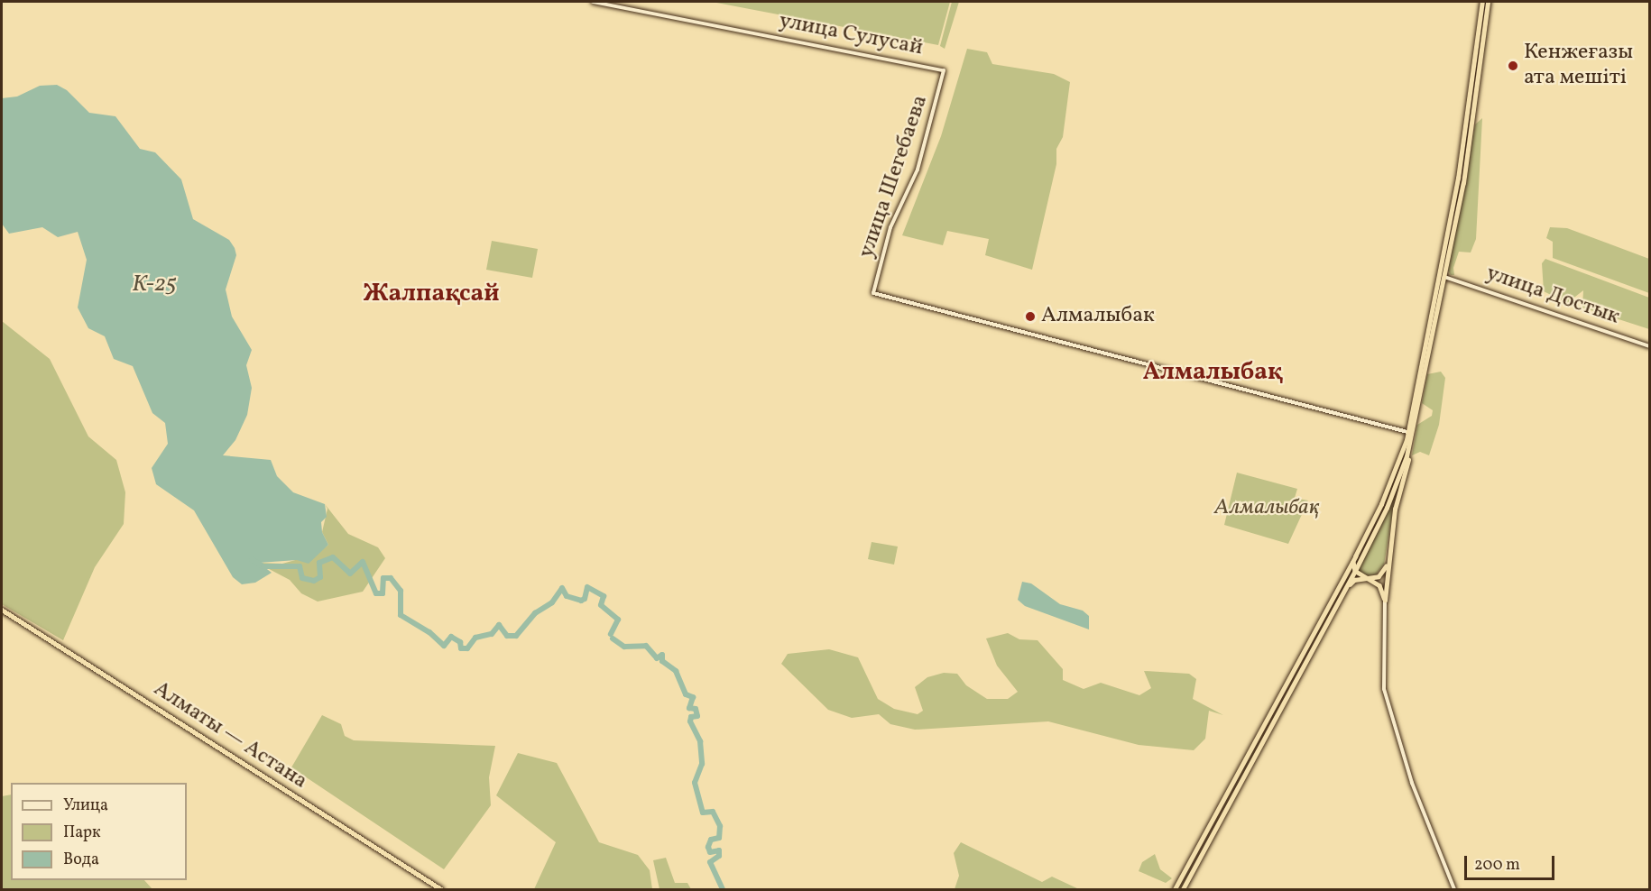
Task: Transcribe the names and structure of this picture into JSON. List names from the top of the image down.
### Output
{
  "streets": {
    "highway": ["Алматы — Астана"],
    "main road": ["улица Сулусай", "улица Шегебаева", "улица Достык"]
  },
  "crossings": [
    ["улица Сулусай", "улица Шегебаева"]
  ],
  "districts": ["Жалпақсай", "Алмалыбақ"],
  "water": ["К-25"],
  "parks": ["Алмалыбақ"],
  "places": ["Кенжеғазы ата мешіті", "Алмалыбак"],
  "legend": ["Улица", "Парк", "Вода"],
  "scale_bar": "200 m"
}
